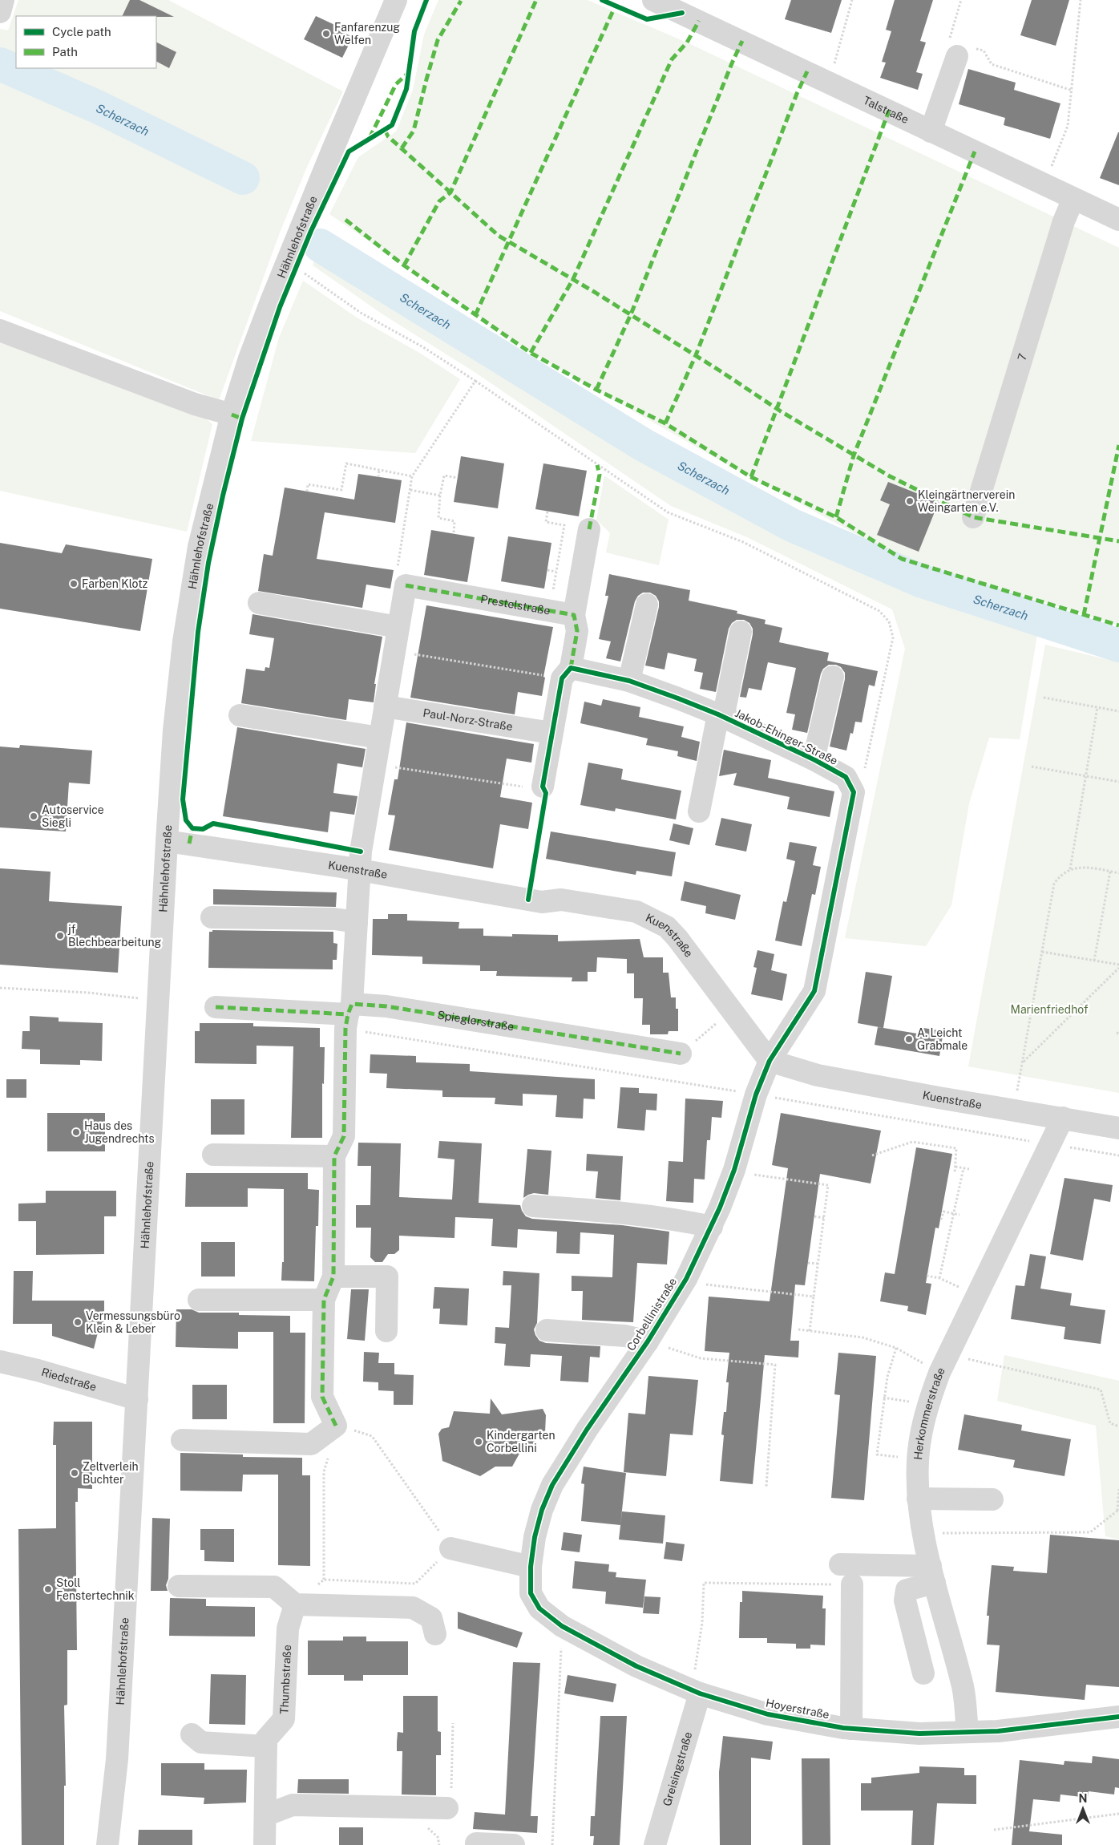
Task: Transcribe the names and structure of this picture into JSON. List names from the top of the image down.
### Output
{
  "streets": {
    "street": [
      "Talstraße",
      "Hähnlehofstraße",
      "7",
      "Prestelstraße",
      "Paul-Norz-Straße",
      "Jakob-Ehinger-Straße",
      "Kuenstraße",
      "Spieglerstraße",
      "Corbellinistraße",
      "Riedstraße",
      "Herkommerstraße",
      "Thumbstraße",
      "Hoyerstraße",
      "Greisingstraße"
    ]
  },
  "crossings": [
    ["Talstraße", "7"],
    ["Hähnlehofstraße", "Kuenstraße"],
    ["Hähnlehofstraße", "Riedstraße"],
    ["Kuenstraße", "Corbellinistraße"],
    ["Kuenstraße", "Herkommerstraße"],
    ["Corbellinistraße", "Hoyerstraße"],
    ["Herkommerstraße", "Hoyerstraße"],
    ["Hoyerstraße", "Greisingstraße"]
  ],
  "water": ["Scherzach"],
  "parks": ["Marienfriedhof"],
  "places": [
    "Fanfarenzug Welfen",
    "Kleingärtnerverein Weingarten e.V.",
    "Farben Klotz",
    "Autoservice Siegli",
    "jf Blechbearbeitung",
    "A. Leicht Grabmale",
    "Haus des Jugendrechts",
    "Vermessungsbüro Klein & Leber",
    "Kindergarten Corbellini",
    "Zeltverleih Buchter",
    "Stoll Fenstertechnik"
  ],
  "legend": ["Cycle path", "Path"],
  "north": "top"
}
